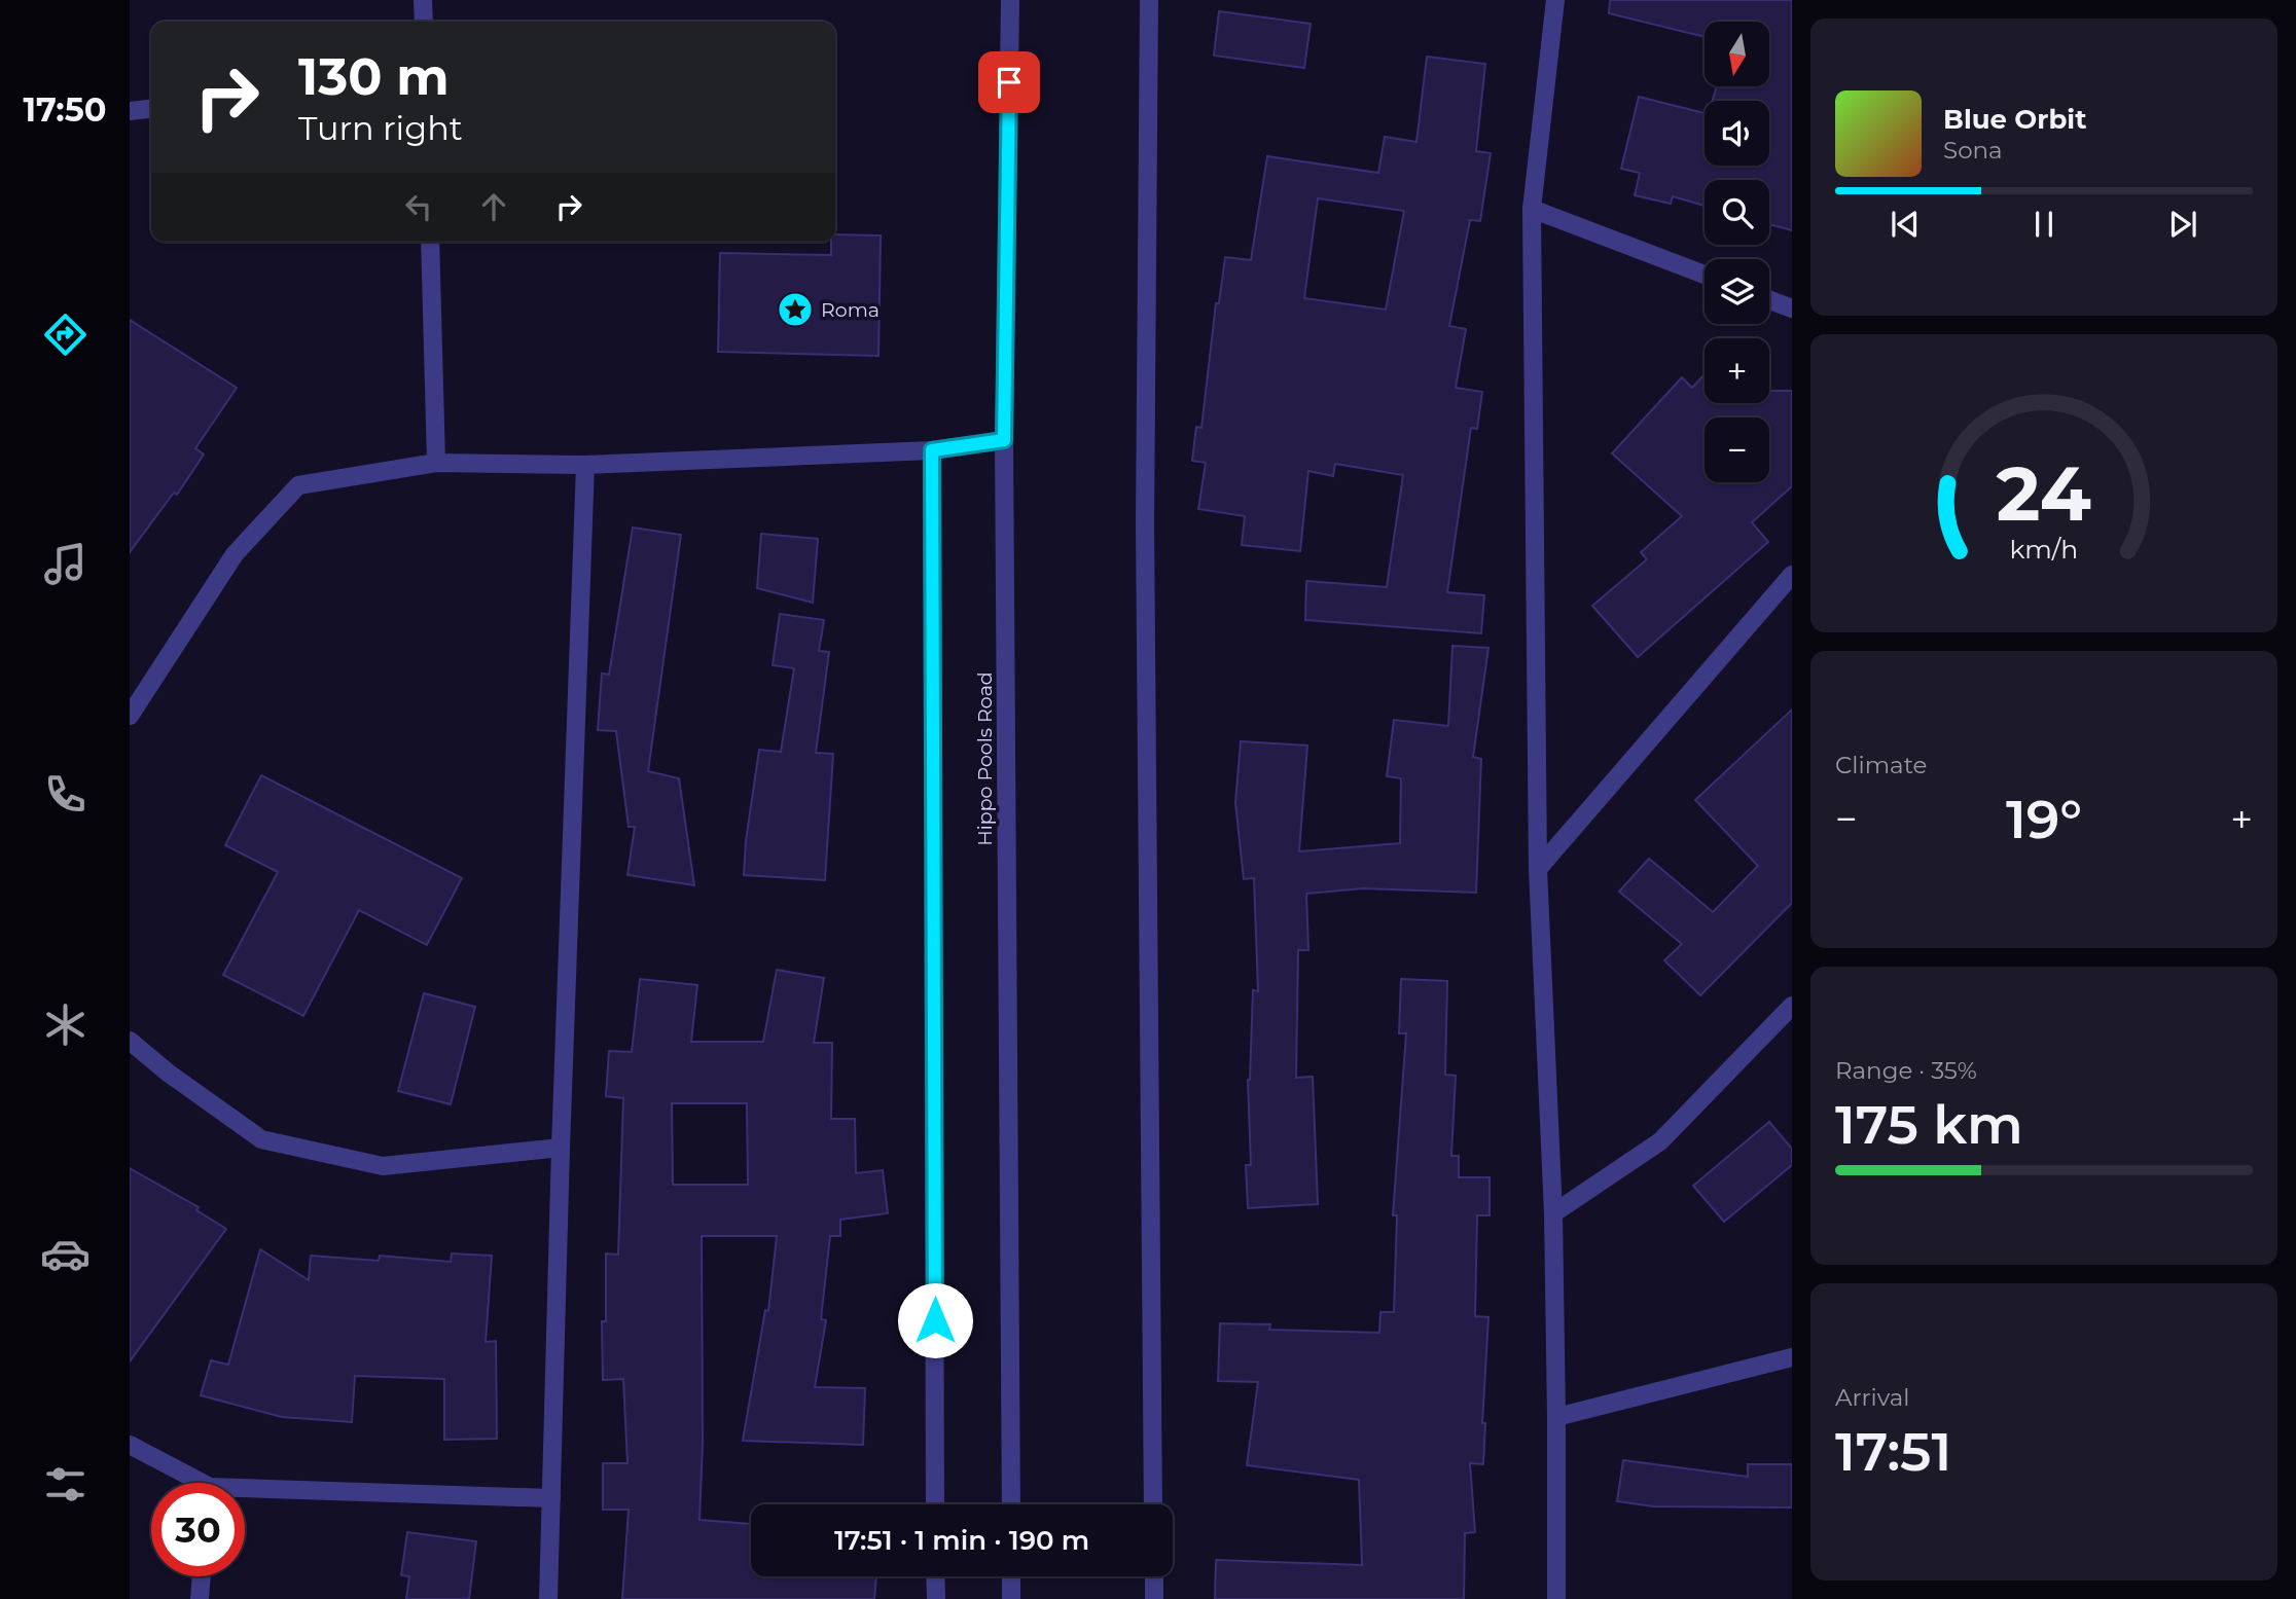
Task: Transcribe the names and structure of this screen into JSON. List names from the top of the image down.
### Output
{
  "streets": {
    "street": ["Hippo Pools Road"]
  },
  "places": {
    "place": ["Roma"]
  },
  "north": "bottom",
  "page": {
    "tabs": "17:50",
    "map_buttons": ["+", "−"],
    "turn": ["130 m", "Turn right"],
    "song": ["Blue Orbit", "Sona"],
    "tile": [
      "Climate",
      ["Range · 35%", "175 km"],
      ["Arrival", "17:51"]
    ],
    "heat": ["−", "19°", "+"],
    "limit": "30",
    "trip": "17:51 · 1 min · 190 m",
    "gauge": ["24", "km/h"]
  }
}
